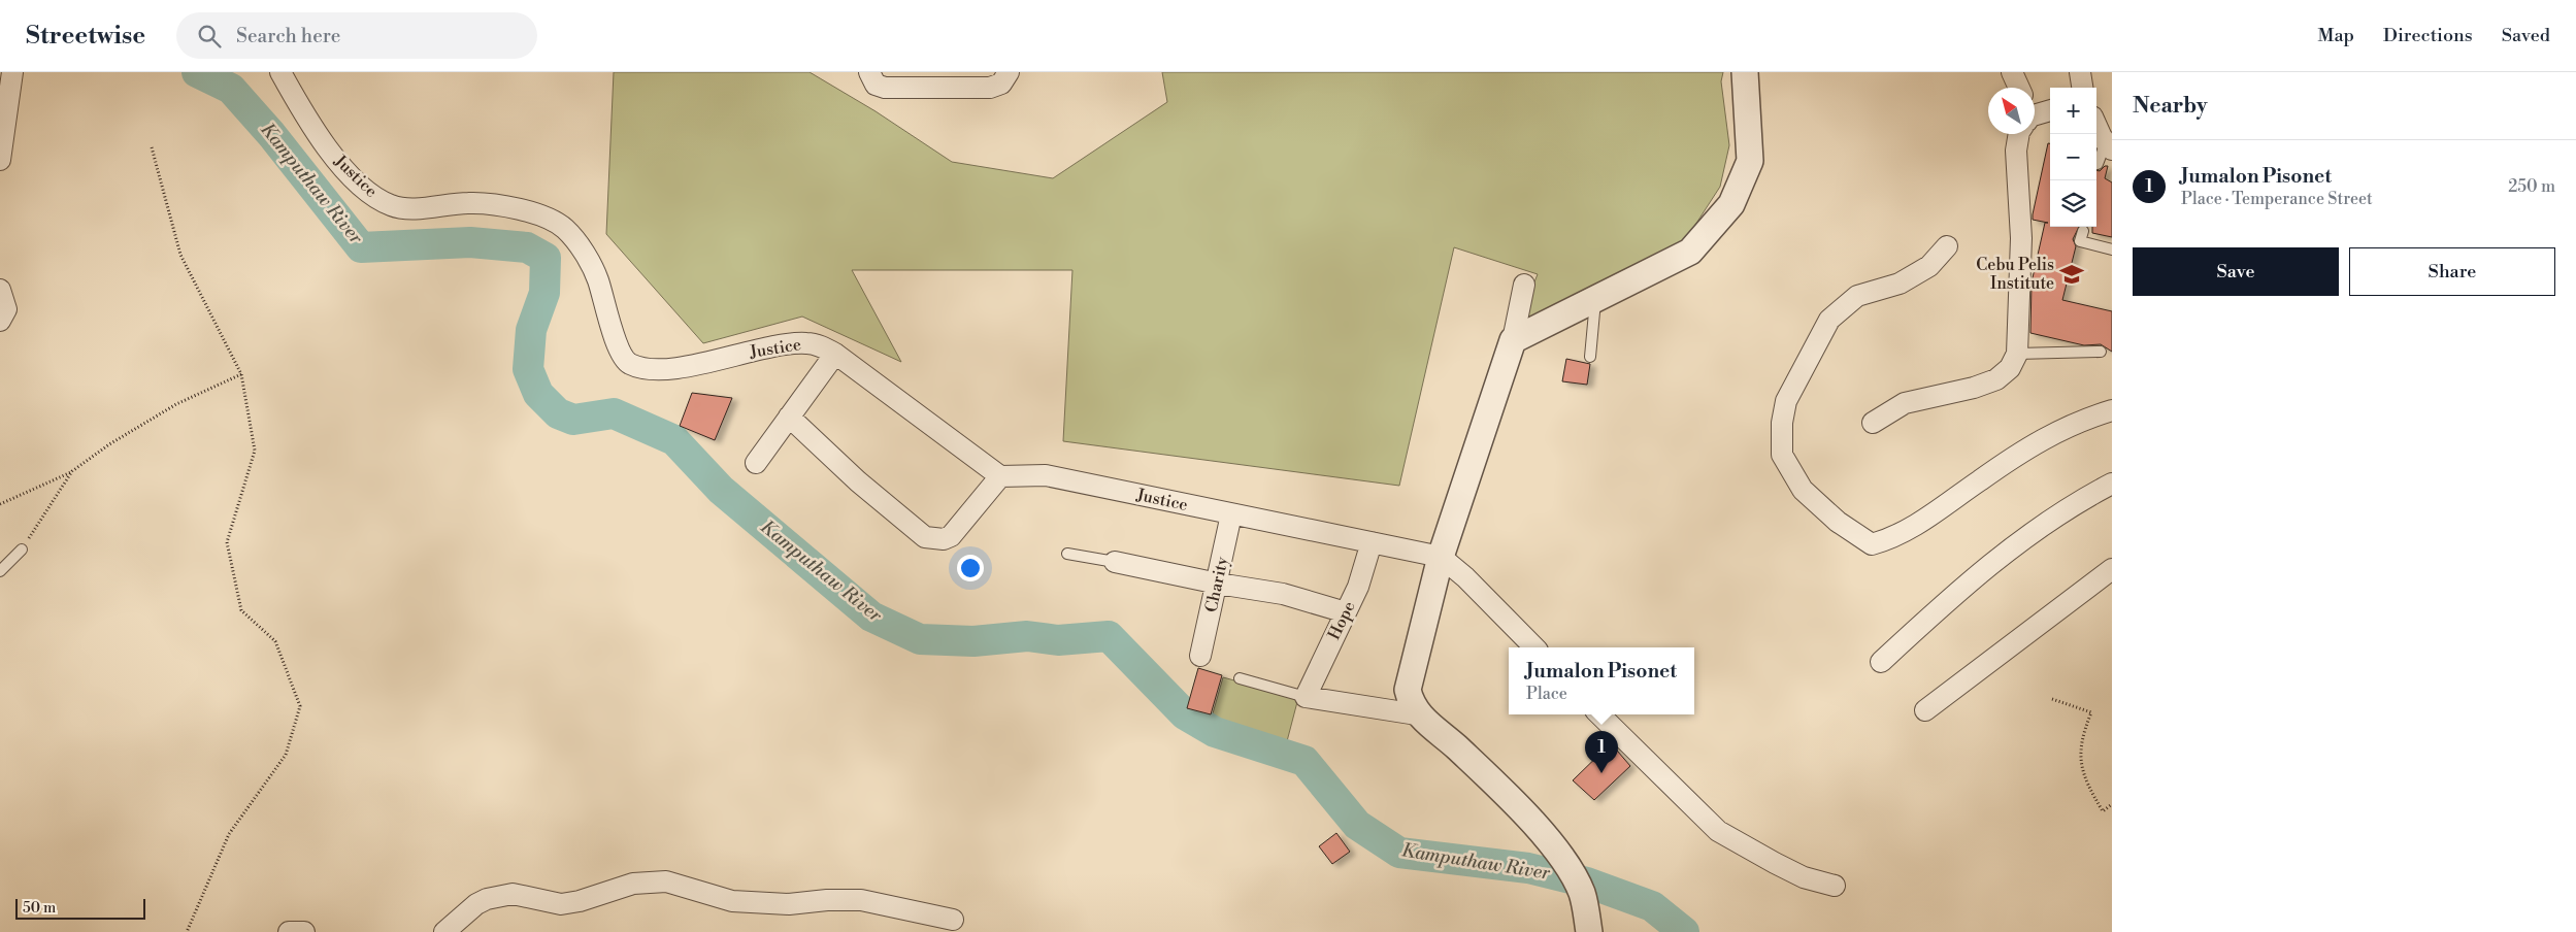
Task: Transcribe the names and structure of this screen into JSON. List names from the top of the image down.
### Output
{
  "streets": {
    "street": ["Justice", "Charity", "Hope"]
  },
  "crossings": [
    ["Justice", "Charity"],
    ["Justice", "Hope"]
  ],
  "water": ["Kamputhaw River"],
  "places": {
    "school or university": ["Cebu Pelis Institute"]
  },
  "scale_bar": "50 m",
  "north": "top left",
  "page": {
    "header": "Streetwise",
    "search": "Search here",
    "nav": ["Map", "Directions", "Saved"],
    "heading": "Nearby",
    "map_buttons": ["+", "−"],
    "list": [
      {
        "mark": "1",
        "name": "Jumalon Pisonet",
        "note": "Place · Temperance Street",
        "value": "250 m"
      }
    ],
    "buttons": ["Save", "Share"],
    "popup": ["Jumalon Pisonet", "Place"],
    "pins": "1",
    "scale": "50 m"
  }
}
